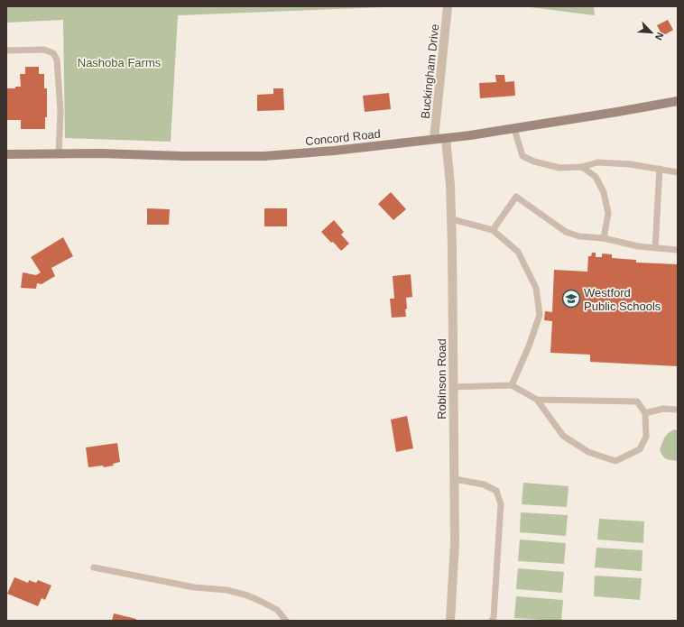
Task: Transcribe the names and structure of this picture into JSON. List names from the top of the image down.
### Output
{
  "streets": {
    "main road": ["Concord Road"],
    "street": ["Buckingham Drive", "Robinson Road"]
  },
  "crossings": [
    ["Buckingham Drive", "Concord Road"],
    ["Concord Road", "Robinson Road"]
  ],
  "parks": ["Nashoba Farms"],
  "places": {
    "school or university": ["Westford Public Schools"]
  },
  "north": "bottom right"
}
